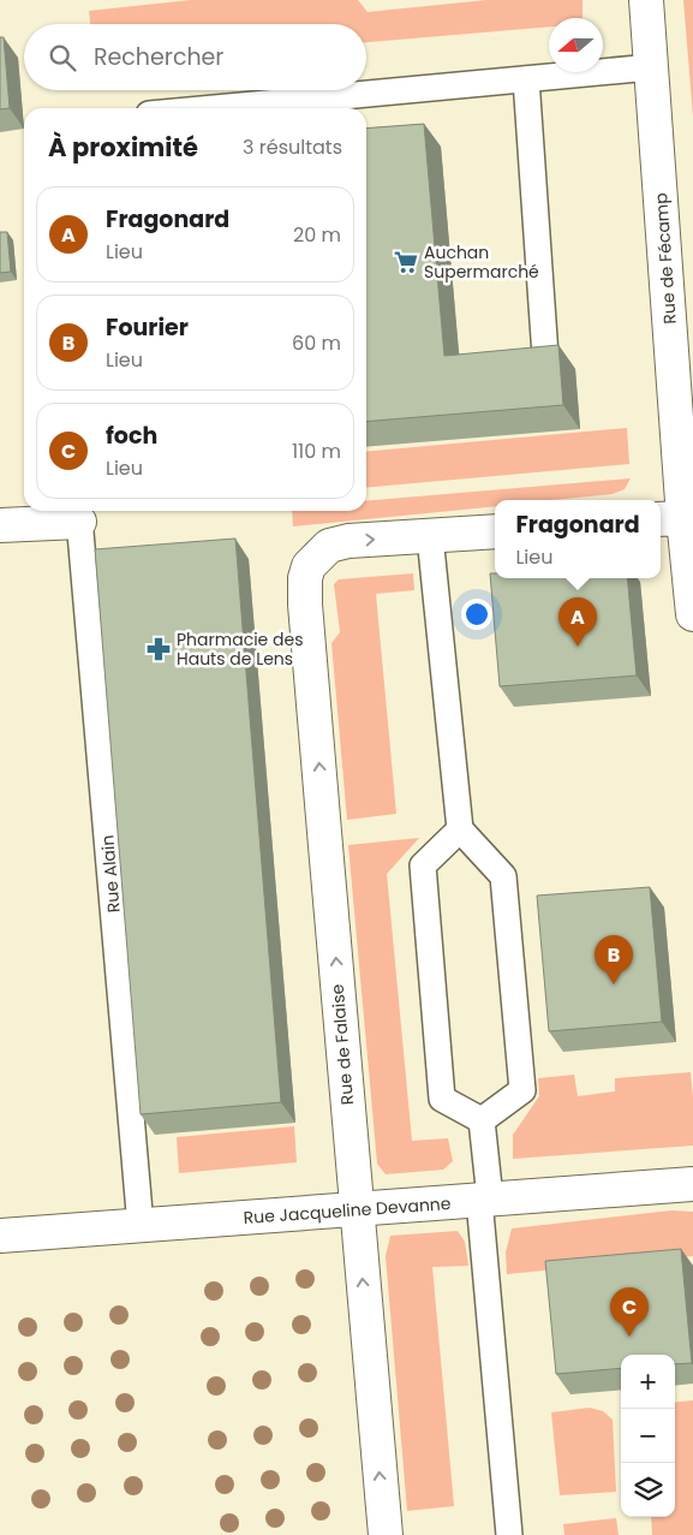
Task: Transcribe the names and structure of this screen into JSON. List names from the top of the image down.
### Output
{
  "streets": {
    "street": ["Rue de Fécamp", "Rue de Falaise", "Rue Jacqueline Devanne"],
    "lane": ["Rue Alain"]
  },
  "crossings": [
    ["Rue Alain", "Rue Jacqueline Devanne"],
    ["Rue de Falaise", "Rue Jacqueline Devanne"]
  ],
  "one_way": ["Rue de Falaise"],
  "places": {
    "supermarket": ["Auchan Supermarché"],
    "pharmacy": ["Pharmacie des Hauts de Lens"]
  },
  "north": "left",
  "page": {
    "search": "Rechercher",
    "heading": ["À proximité", "3 résultats"],
    "list": [
      {
        "mark": "A",
        "name": "Fragonard",
        "note": "Lieu",
        "value": "20 m"
      },
      {
        "mark": "B",
        "name": "Fourier",
        "note": "Lieu",
        "value": "60 m"
      },
      {
        "mark": "C",
        "name": "foch",
        "note": "Lieu",
        "value": "110 m"
      }
    ],
    "popup": ["Fragonard", "Lieu"],
    "pins": ["A", "B", "C"],
    "map_buttons": ["+", "−"]
  }
}
